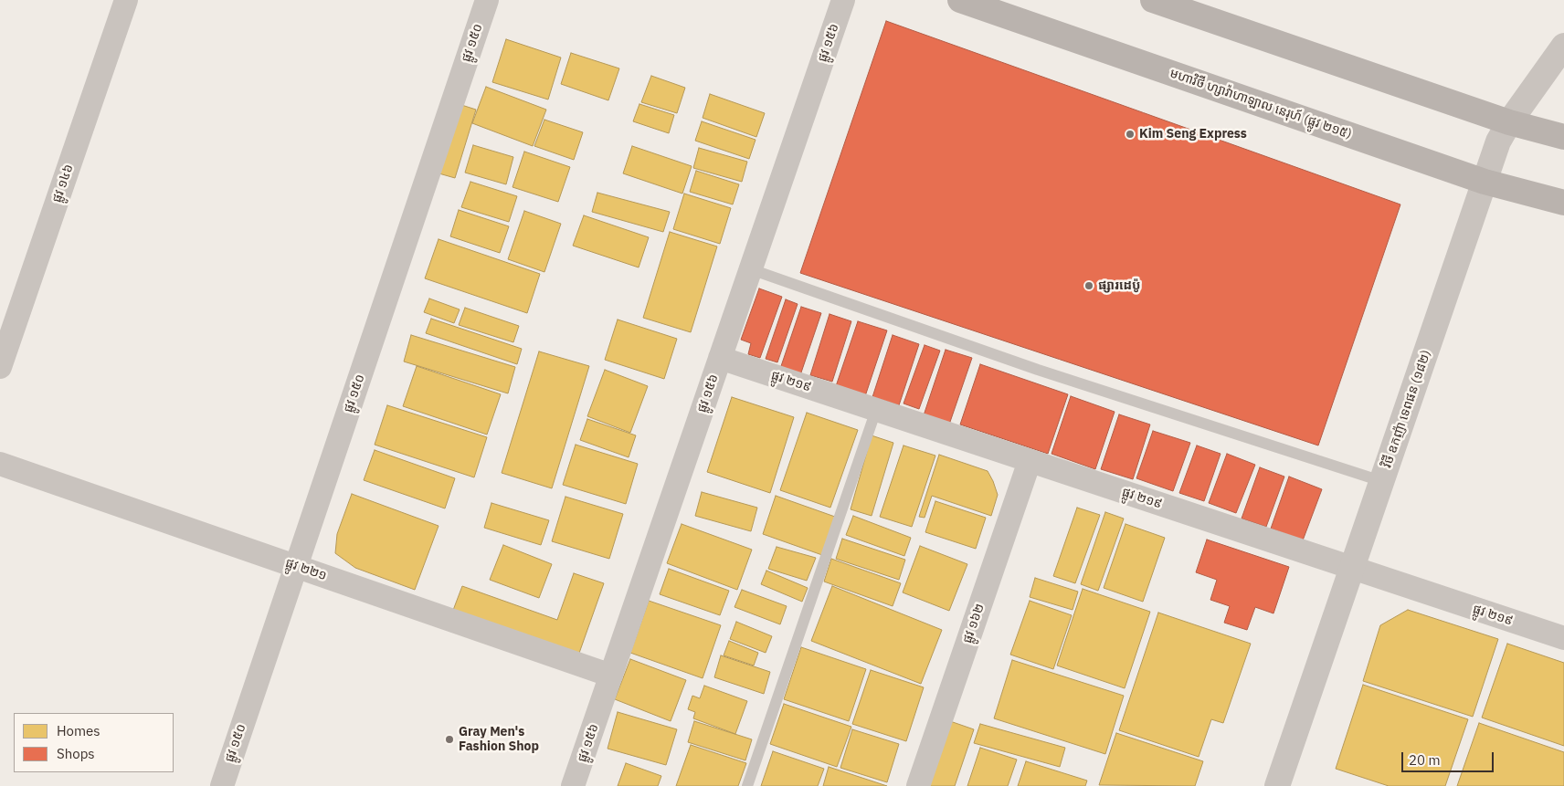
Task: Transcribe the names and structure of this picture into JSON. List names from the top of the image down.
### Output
{
  "streets": {
    "main road": ["មហាវិថី ហ្សាវ៉ាហាឡាល នេរុហ៍ (ផ្លូវ ២១៥)"],
    "street": [
      "ផ្លូវ ១៥០",
      "ផ្លូវ ១៥៦",
      "ផ្លូវ ១៤៦",
      "ផ្លូវ ២១៩",
      "វិថី ឧកញ៉ា ទេពផន (១៨២)",
      "ផ្លូវ ២២១",
      "ផ្លូវ ១៦២"
    ]
  },
  "crossings": [
    ["ផ្លូវ ១៥០", "ផ្លូវ ២២១"],
    ["ផ្លូវ ១៥៦", "ផ្លូវ ២១៩"],
    ["ផ្លូវ ១៥៦", "ផ្លូវ ២២១"],
    ["មហាវិថី ហ្សាវ៉ាហាឡាល នេរុហ៍ (ផ្លូវ ២១៥)", "វិថី ឧកញ៉ា ទេពផន (១៨២)"],
    ["ផ្លូវ ២១៩", "វិថី ឧកញ៉ា ទេពផន (១៨២)"],
    ["ផ្លូវ ២១៩", "ផ្លូវ ១៦២"]
  ],
  "places": ["Kim Seng Express", "ផ្សារដេប៉ូ", "Gray Men's Fashion Shop"],
  "legend": ["Homes", "Shops"],
  "scale_bar": "20 m"
}
